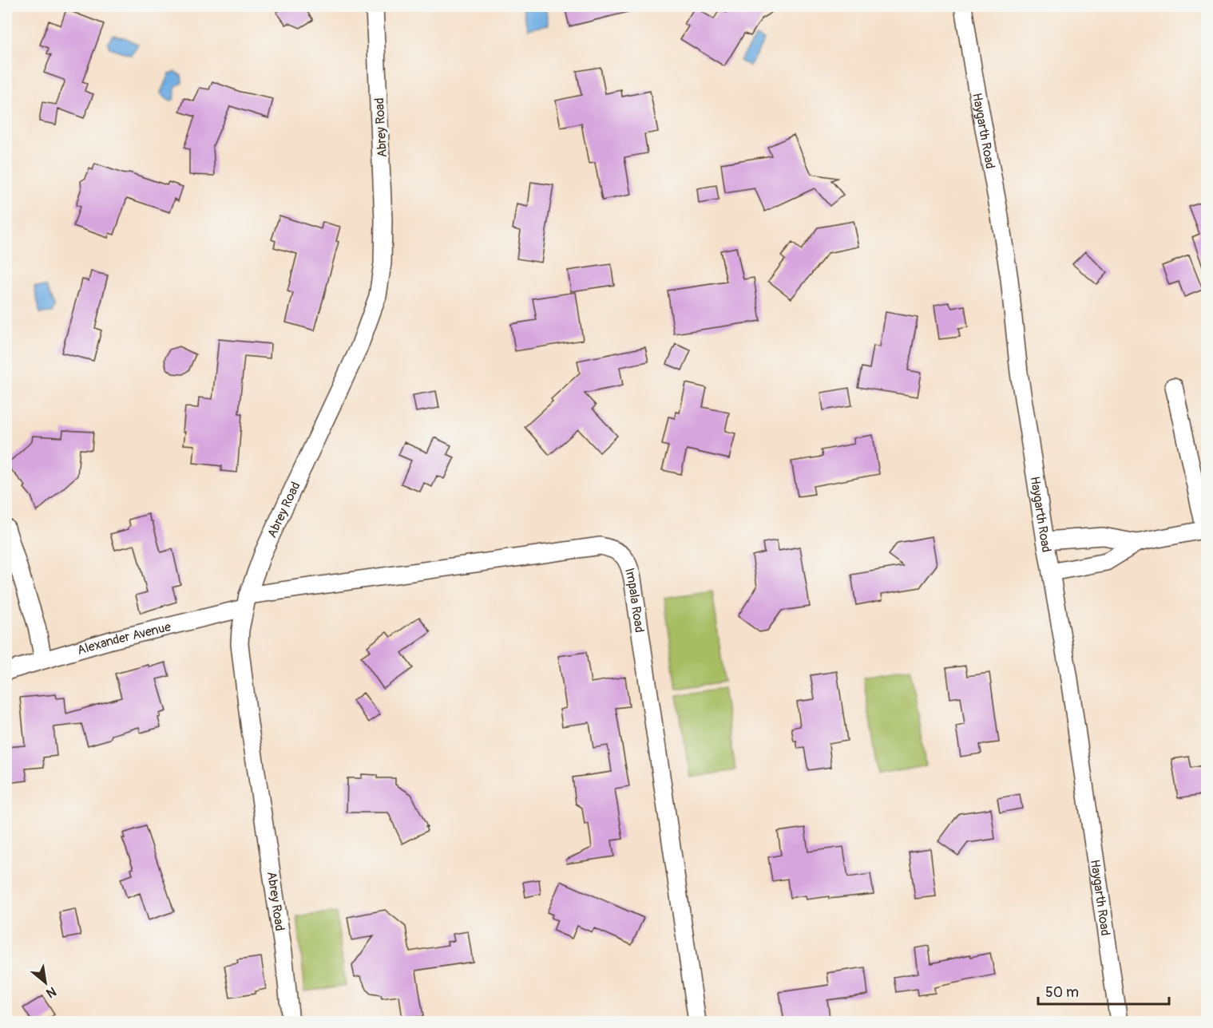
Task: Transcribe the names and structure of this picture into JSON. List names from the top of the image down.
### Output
{
  "streets": {
    "street": [
      "Abrey Road",
      "Haygarth Road",
      "Impala Road",
      "Alexander Avenue"
    ]
  },
  "crossings": [
    ["Abrey Road", "Impala Road"],
    ["Abrey Road", "Alexander Avenue"],
    ["Impala Road", "Alexander Avenue"]
  ],
  "scale_bar": "50 m",
  "north": "bottom right"
}
